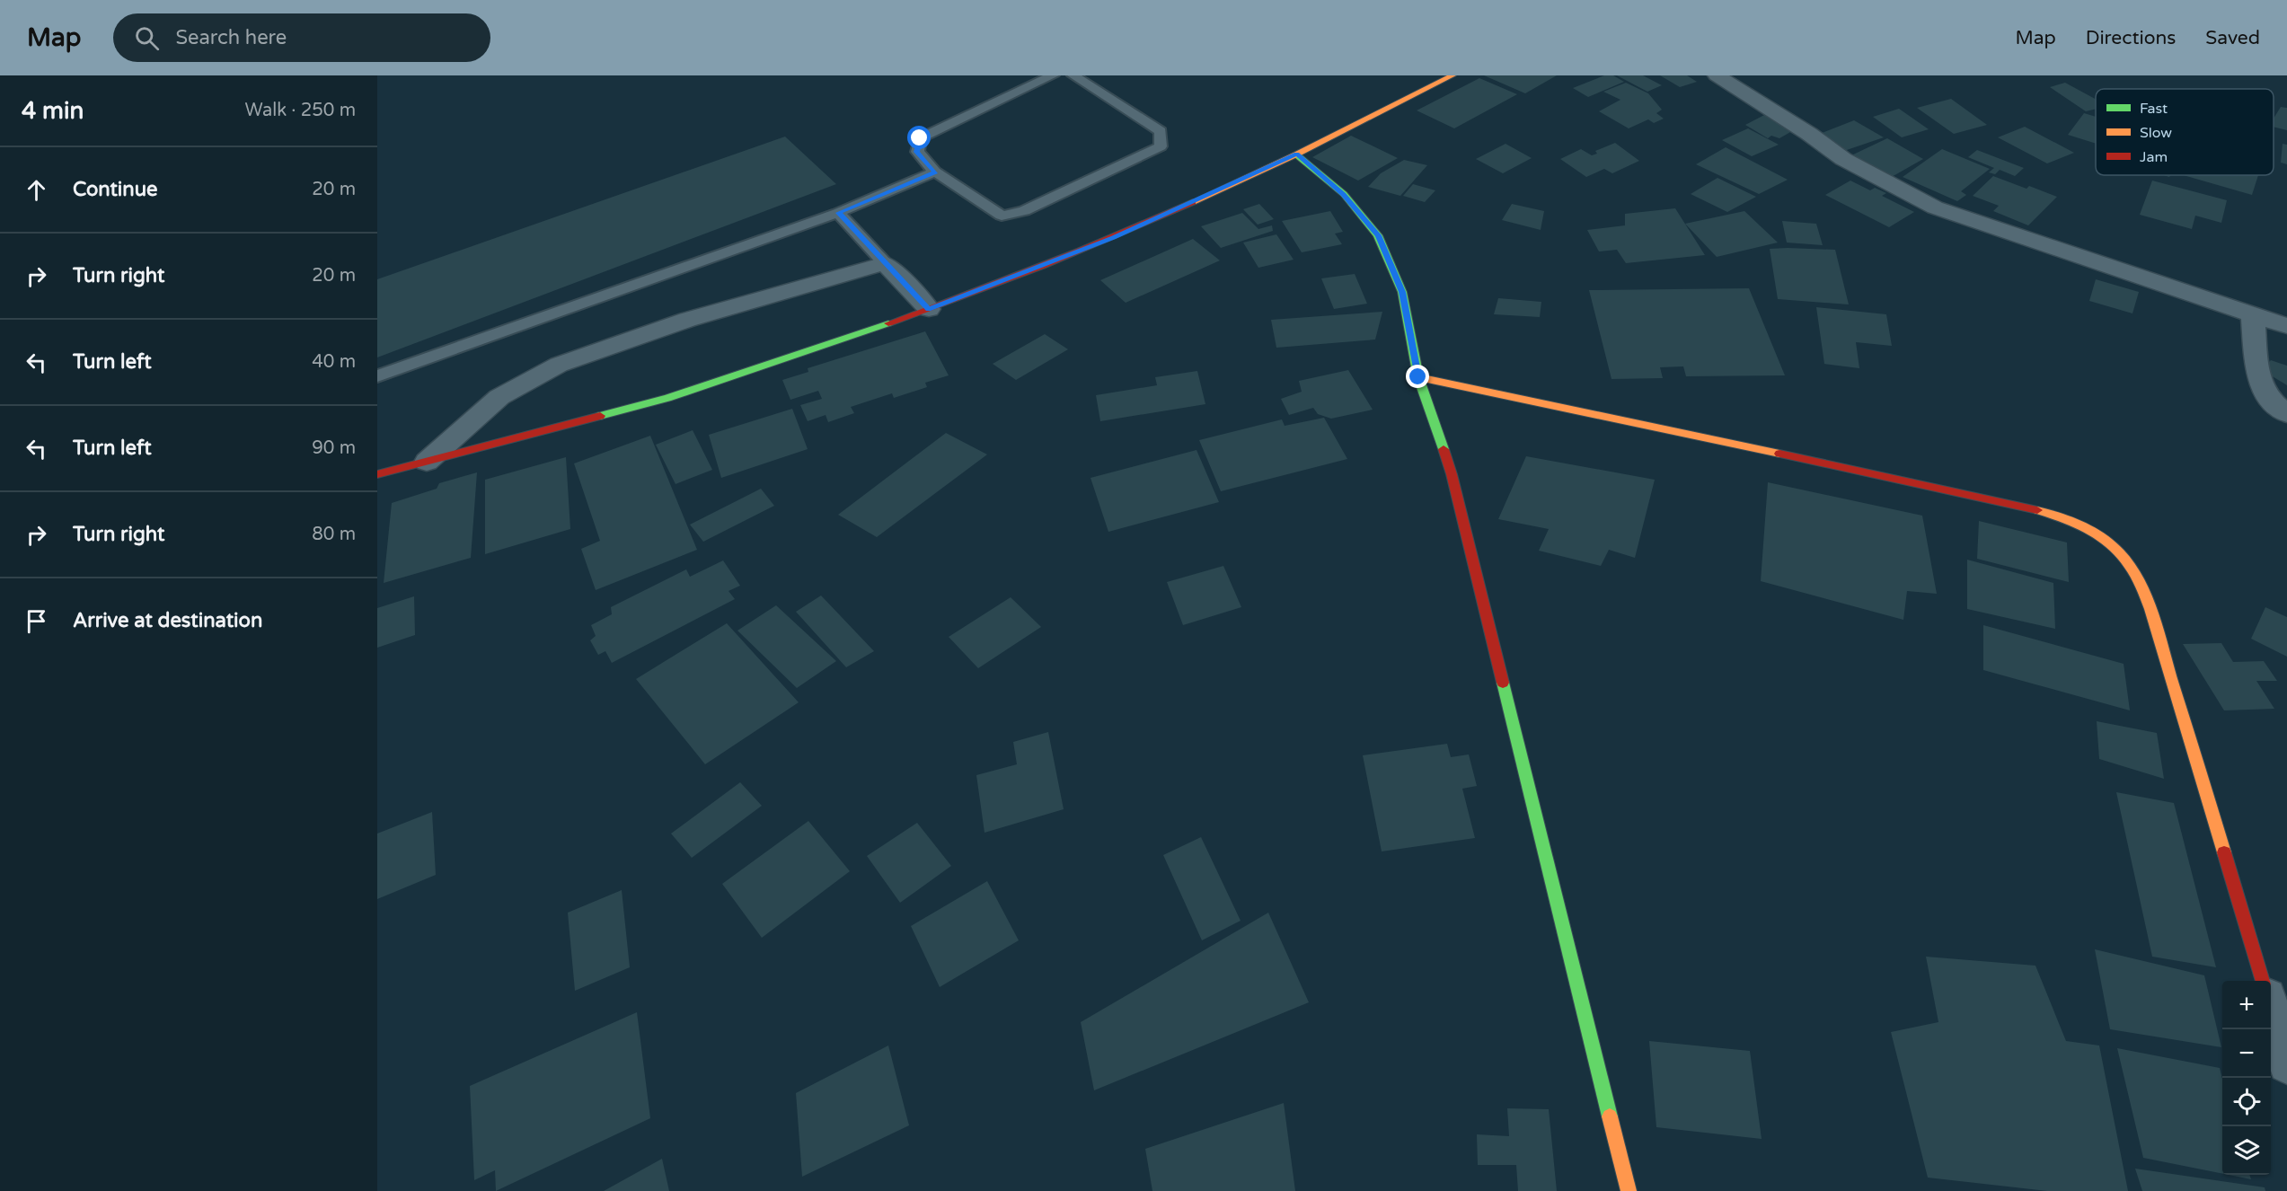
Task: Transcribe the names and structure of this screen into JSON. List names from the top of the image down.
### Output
{
  "legend": ["Fast", "Slow", "Jam"],
  "page": {
    "header": "Map",
    "search": "Search here",
    "nav": ["Map", "Directions", "Saved"],
    "heading": ["4 min", "Walk · 250 m"],
    "list": [
      ["Continue", "20 m"],
      ["Turn right", "20 m"],
      ["Turn left", "40 m"],
      ["Turn left", "90 m"],
      ["Turn right", "80 m"],
      "Arrive at destination"
    ],
    "map_buttons": ["+", "−"]
  }
}
